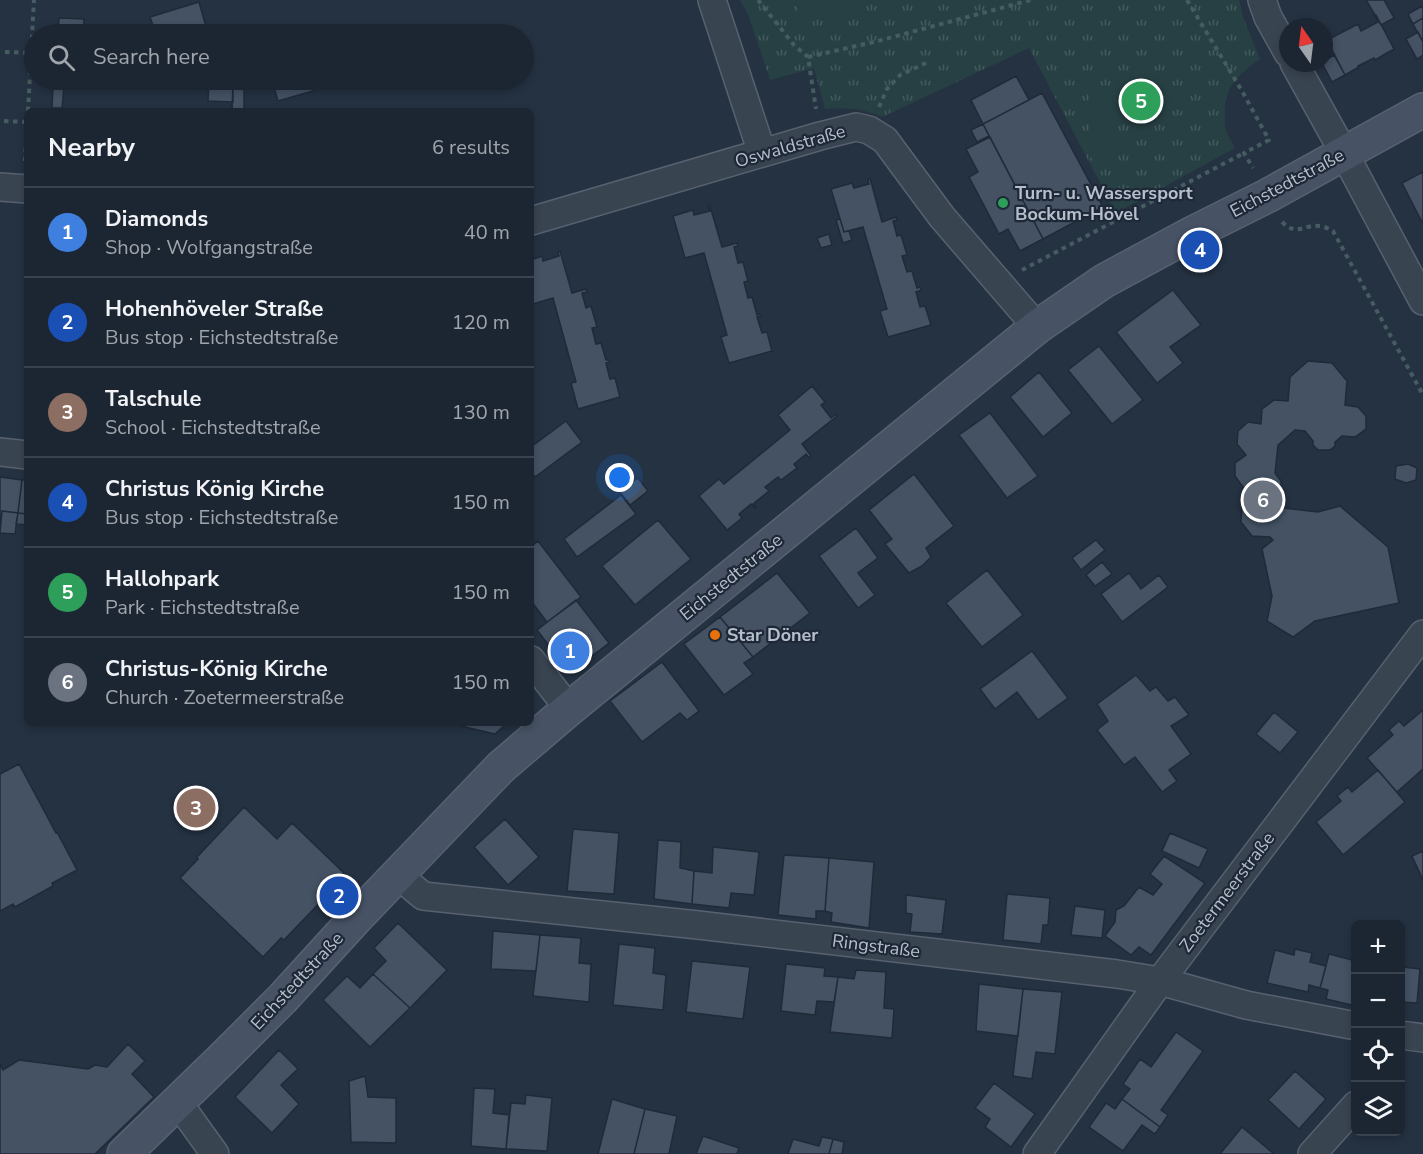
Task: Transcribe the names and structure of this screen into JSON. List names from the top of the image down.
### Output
{
  "streets": {
    "street": [
      "Oswaldstraße",
      "Eichstedtstraße",
      "Zoetermeerstraße",
      "Ringstraße"
    ]
  },
  "crossings": [
    ["Oswaldstraße", "Eichstedtstraße"],
    ["Eichstedtstraße", "Ringstraße"],
    ["Zoetermeerstraße", "Ringstraße"]
  ],
  "places": ["Turn- u. Wassersport Bockum-Hövel", "Star Döner"],
  "north": "top",
  "page": {
    "search": "Search here",
    "pins": [
      "5",
      "4",
      "6",
      "1",
      "3",
      "2"
    ],
    "heading": ["Nearby", "6 results"],
    "list": [
      {
        "mark": "1",
        "name": "Diamonds",
        "note": "Shop · Wolfgangstraße",
        "value": "40 m"
      },
      {
        "mark": "2",
        "name": "Hohenhöveler Straße",
        "note": "Bus stop · Eichstedtstraße",
        "value": "120 m"
      },
      {
        "mark": "3",
        "name": "Talschule",
        "note": "School · Eichstedtstraße",
        "value": "130 m"
      },
      {
        "mark": "4",
        "name": "Christus König Kirche",
        "note": "Bus stop · Eichstedtstraße",
        "value": "150 m"
      },
      {
        "mark": "5",
        "name": "Hallohpark",
        "note": "Park · Eichstedtstraße",
        "value": "150 m"
      },
      {
        "mark": "6",
        "name": "Christus-König Kirche",
        "note": "Church · Zoetermeerstraße",
        "value": "150 m"
      }
    ],
    "map_buttons": ["+", "−"]
  }
}
